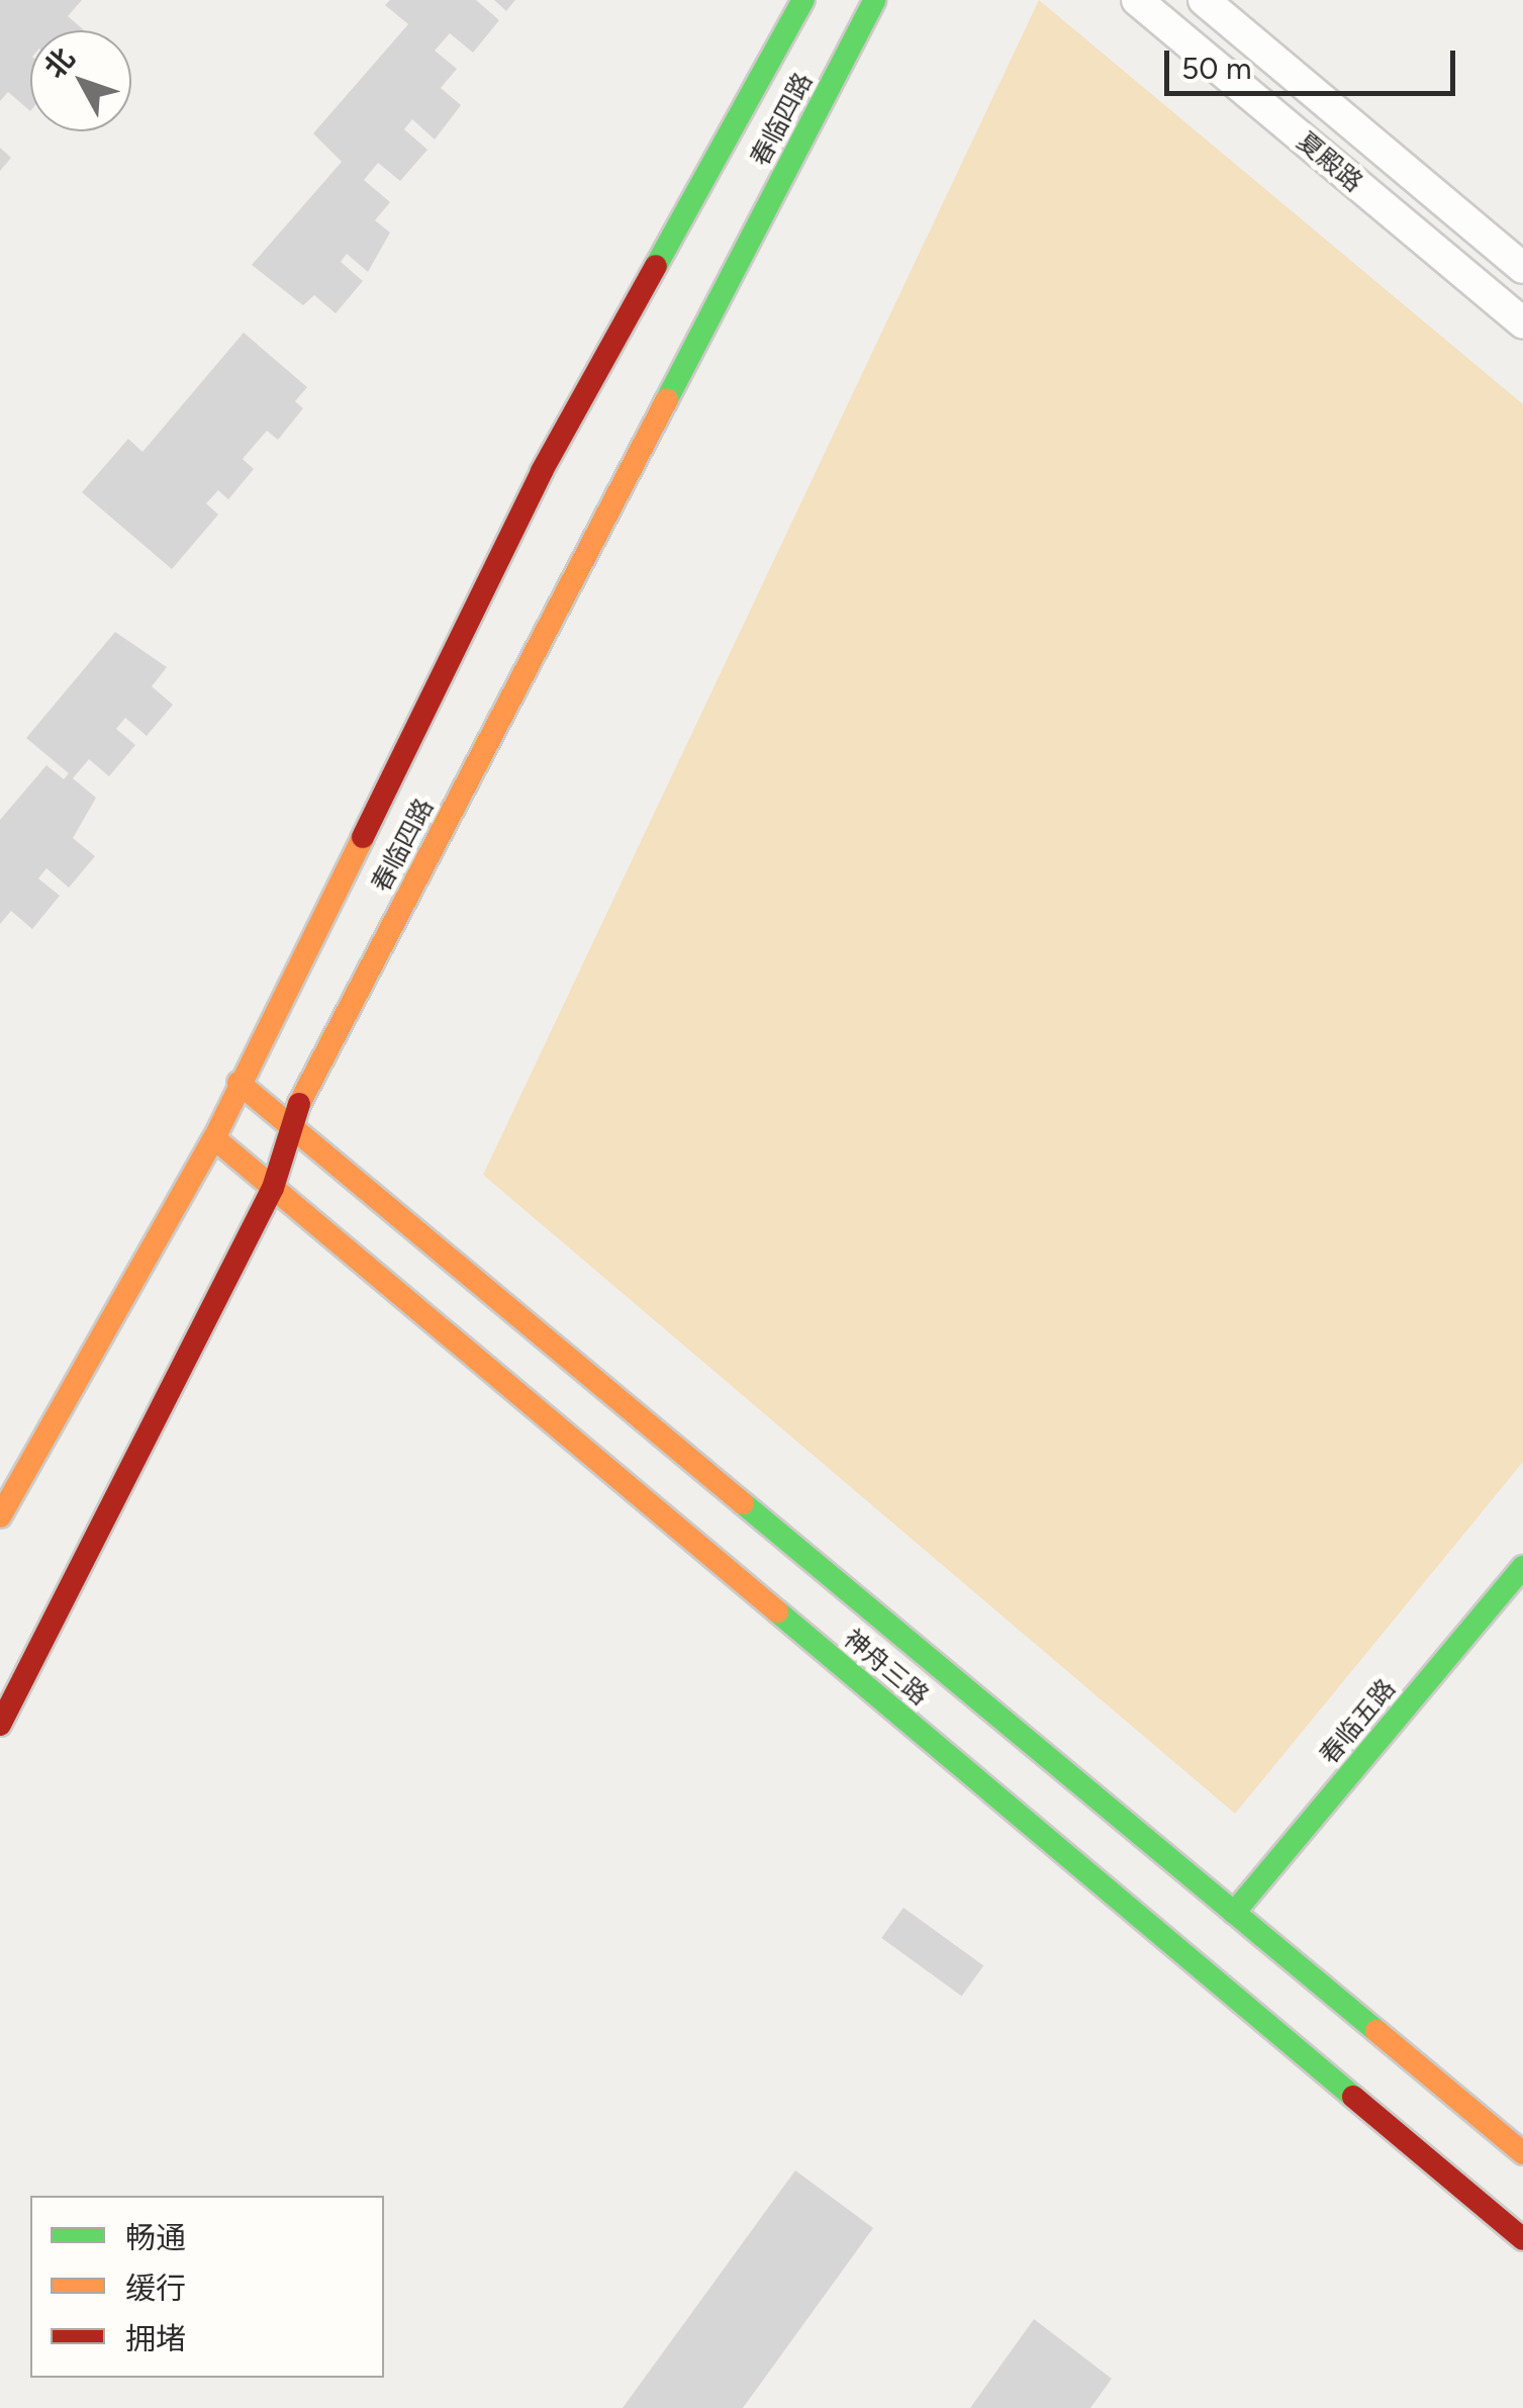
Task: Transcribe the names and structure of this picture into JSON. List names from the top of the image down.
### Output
{
  "streets": {
    "street": [
      "春临四路",
      "夏殿路",
      "神舟三路",
      "春临五路"
    ]
  },
  "crossings": [
    ["春临四路", "神舟三路"],
    ["神舟三路", "春临五路"]
  ],
  "legend": ["畅通", "缓行", "拥堵"],
  "scale_bar": "50 m",
  "north": "top left"
}
